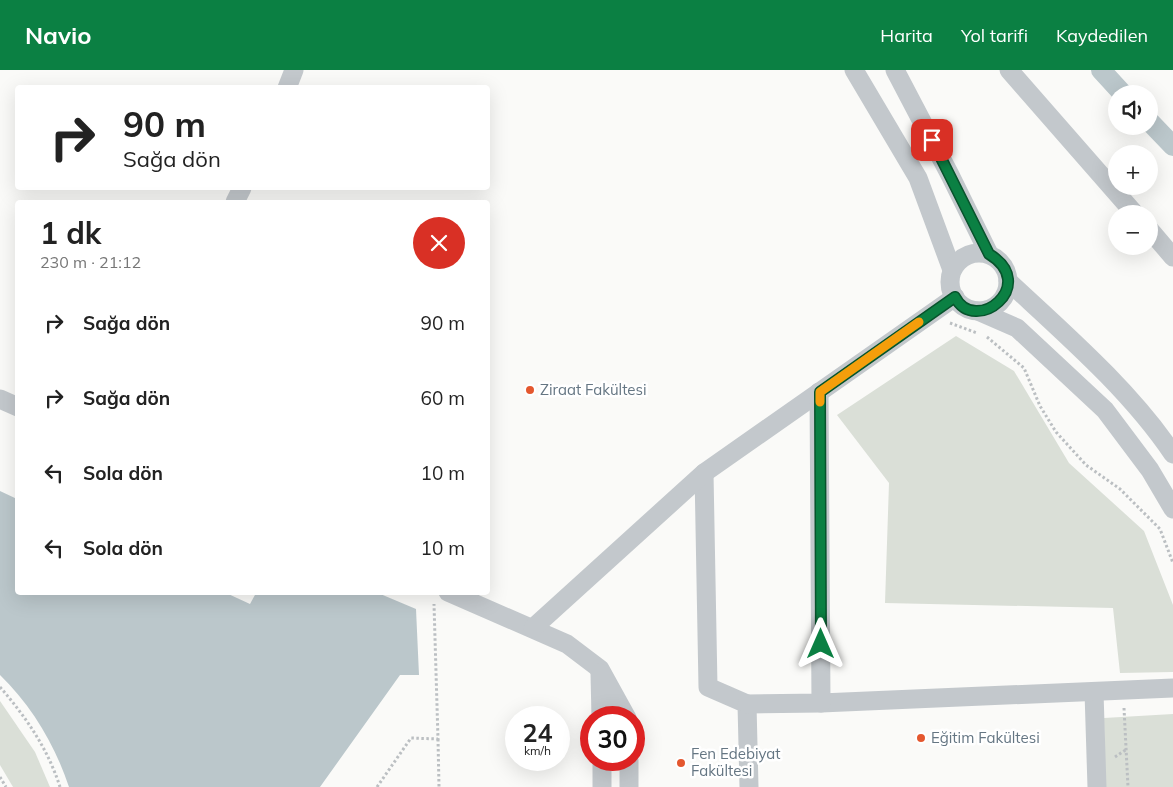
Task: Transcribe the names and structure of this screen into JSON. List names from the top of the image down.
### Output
{
  "places": ["Ziraat Fakültesi", "Eğitim Fakültesi", "Fen Edebiyat Fakültesi"],
  "page": {
    "header": "Navio",
    "nav": ["Harita", "Yol tarifi", "Kaydedilen"],
    "map_buttons": ["+", "−"],
    "turn": ["90 m", "Sağa dön"],
    "heading": ["1 dk", "230 m · 21:12"],
    "list": [
      {
        "name": "Sağa dön",
        "value": "90 m"
      },
      {
        "name": "Sağa dön",
        "value": "60 m"
      },
      {
        "name": "Sola dön",
        "value": "10 m"
      },
      {
        "name": "Sola dön",
        "value": "10 m"
      }
    ],
    "speed": "24 km/h",
    "limit": "30"
  }
}
